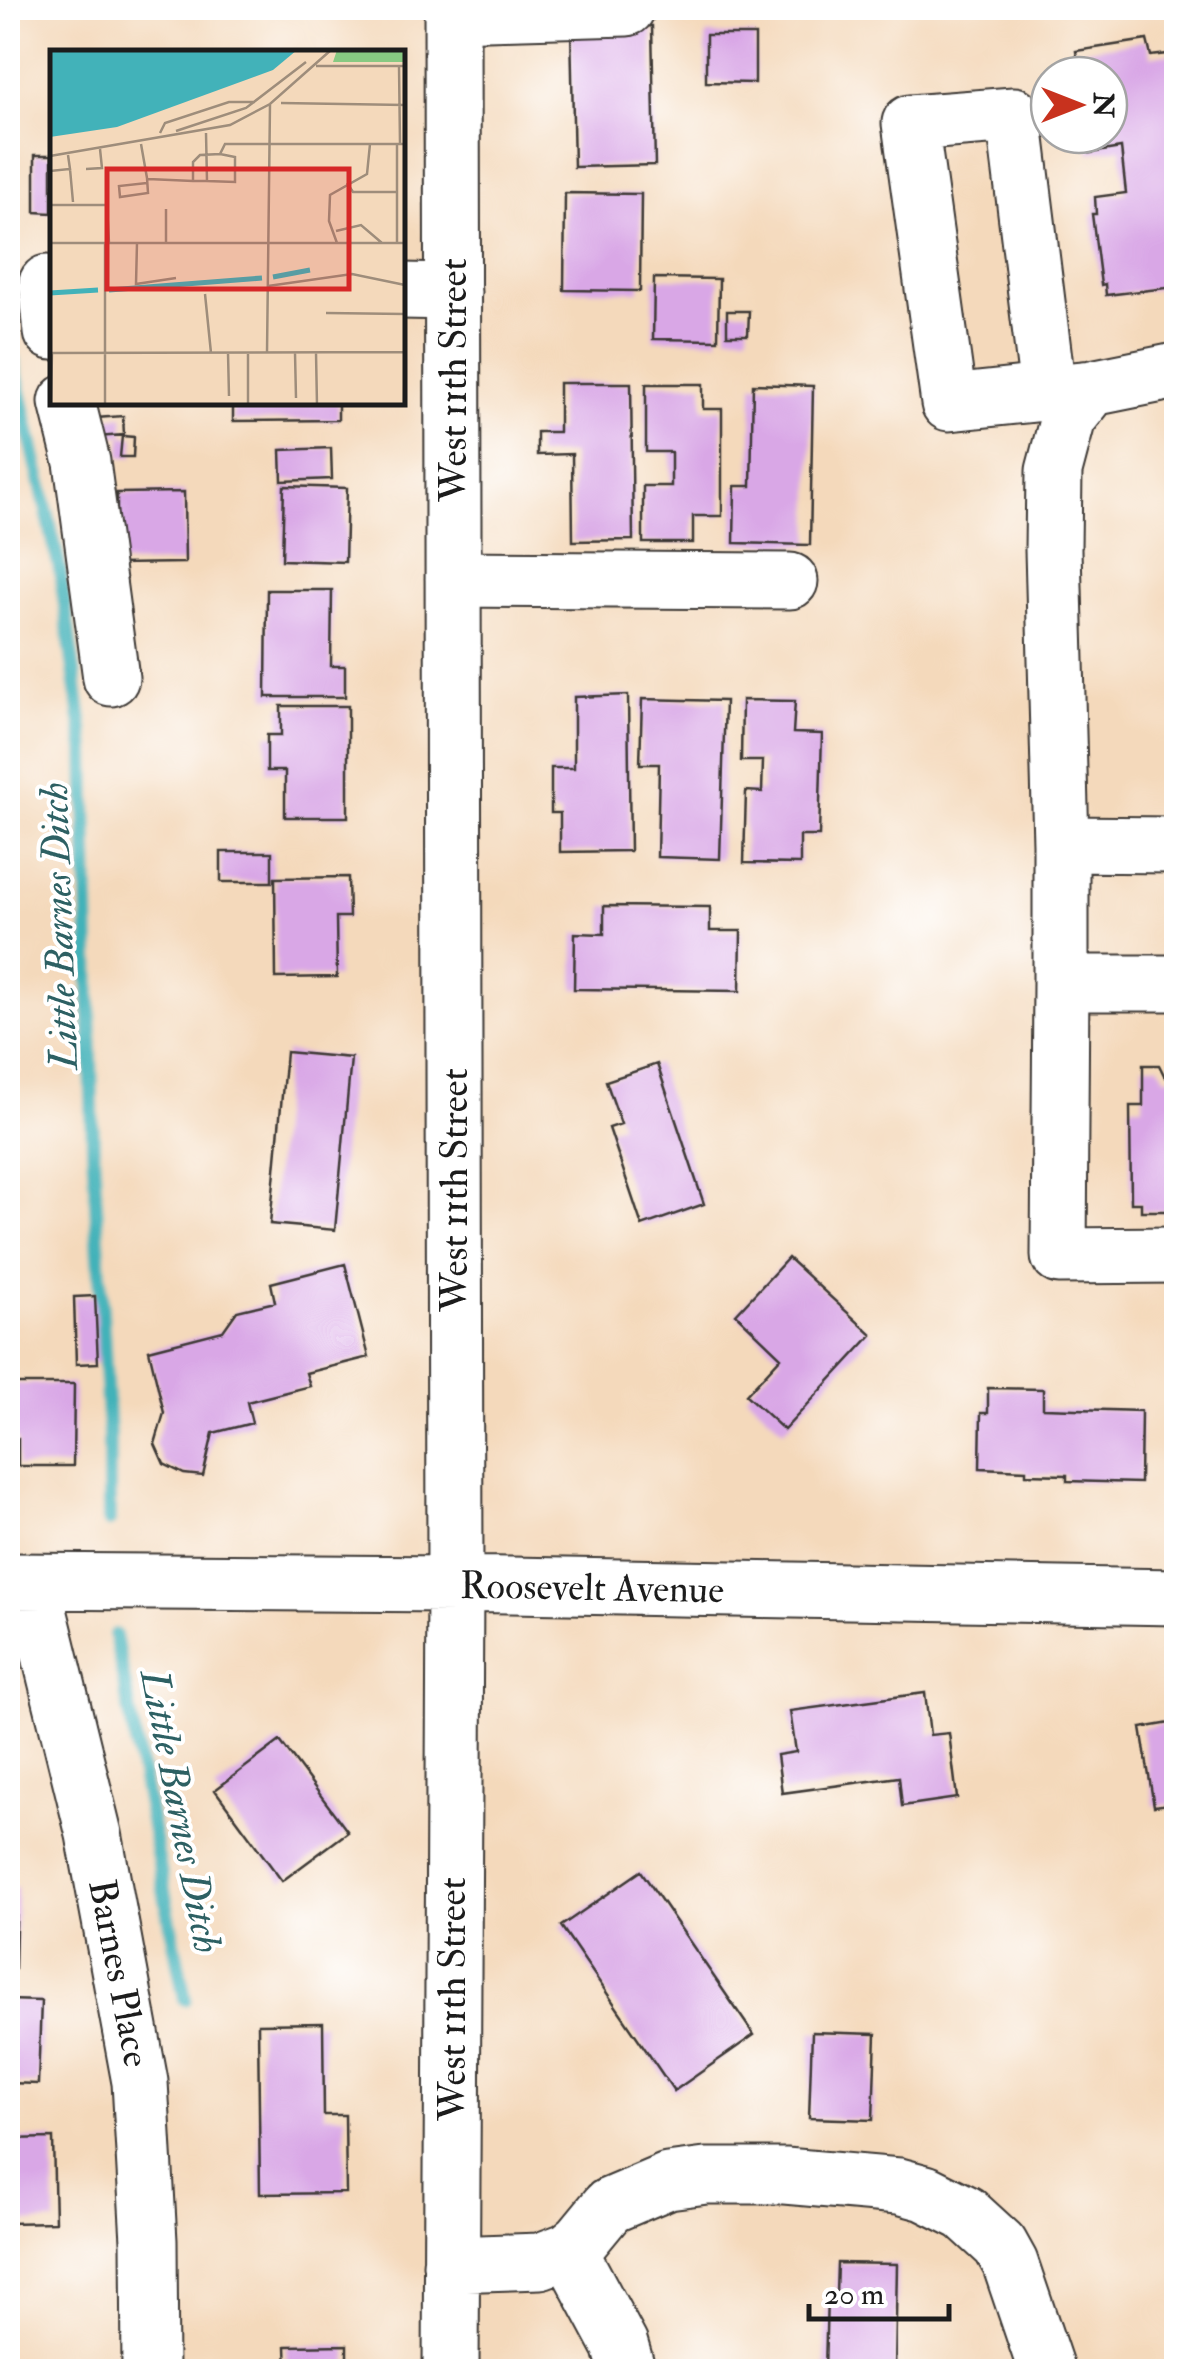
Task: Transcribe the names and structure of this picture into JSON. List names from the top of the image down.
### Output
{
  "streets": {
    "street": ["West 11th Street", "Roosevelt Avenue", "Barnes Place"]
  },
  "crossings": [
    ["West 11th Street", "Roosevelt Avenue"],
    ["Roosevelt Avenue", "Barnes Place"]
  ],
  "water": ["Little Barnes Ditch"],
  "scale_bar": "20 m",
  "north": "right"
}
